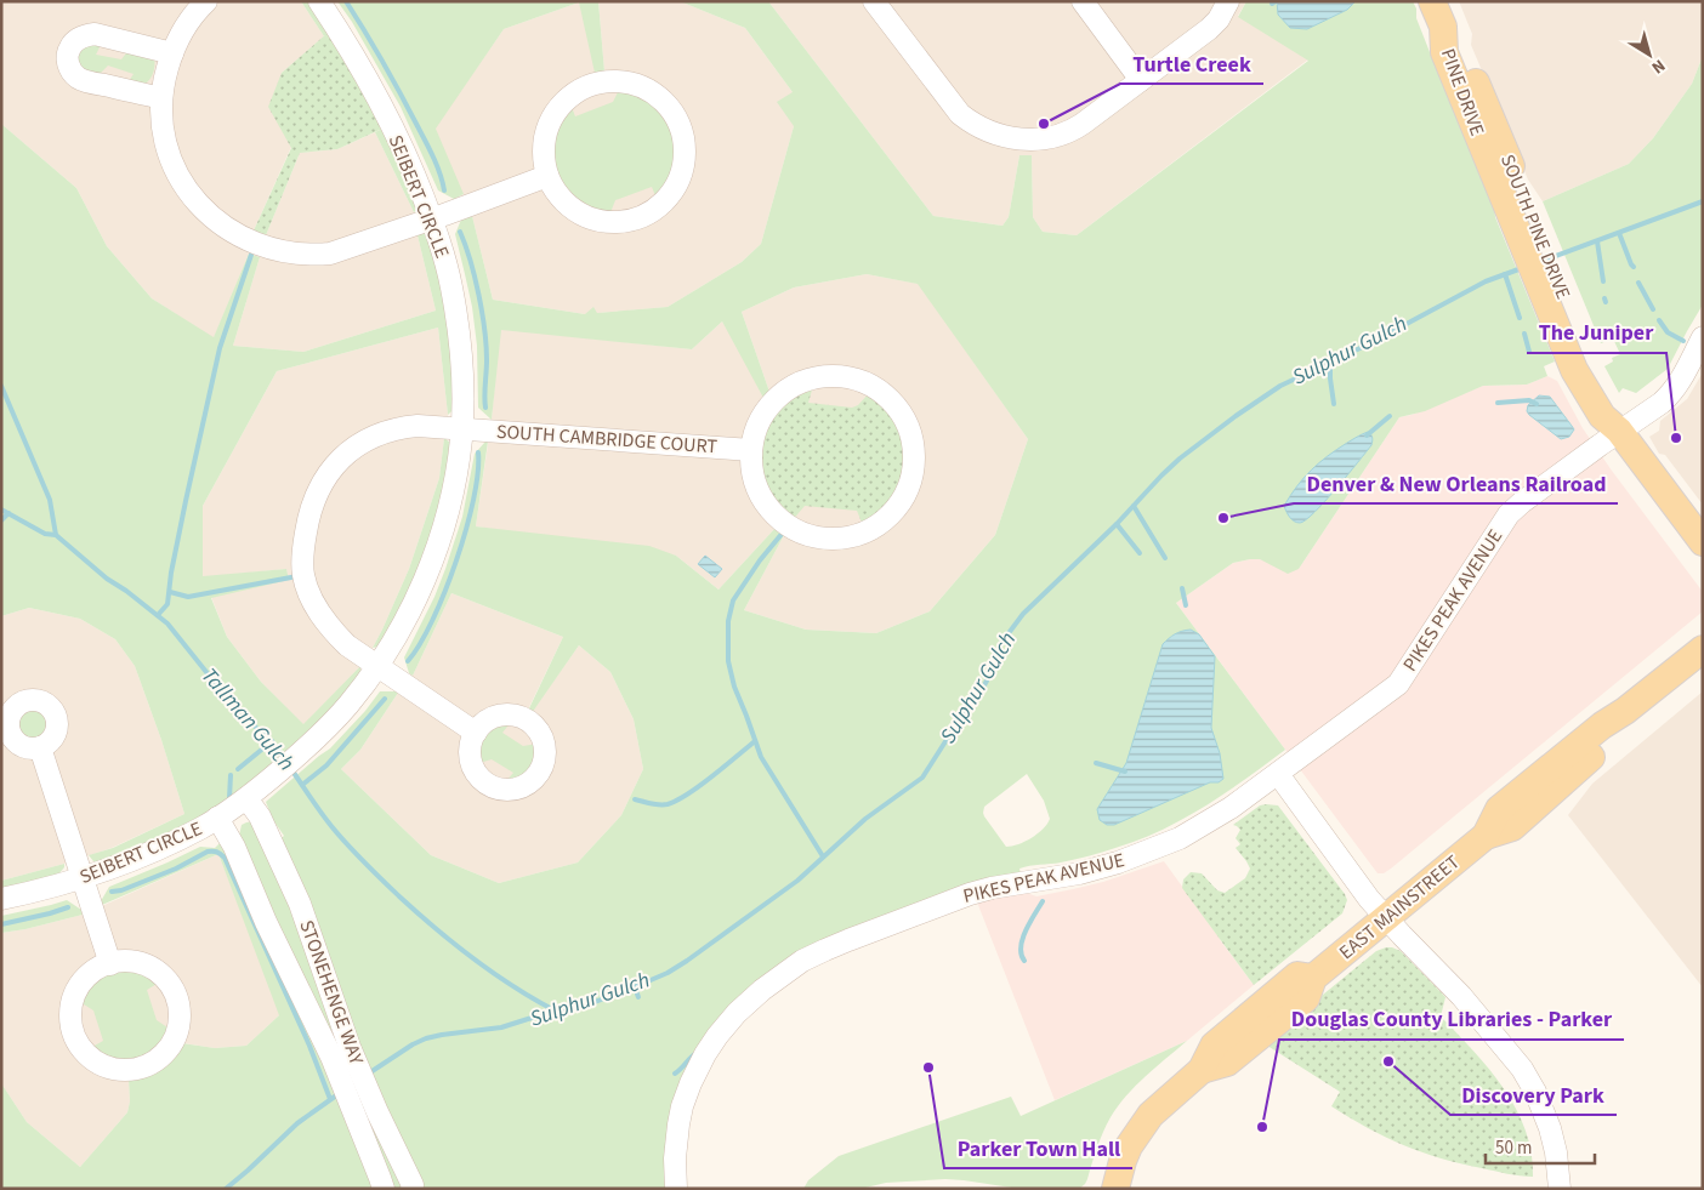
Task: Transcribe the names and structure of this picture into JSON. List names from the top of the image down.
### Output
{
  "streets": {
    "main road": ["PINE DRIVE", "SOUTH PINE DRIVE", "EAST MAINSTREET"],
    "street": [
      "SEIBERT CIRCLE",
      "SOUTH CAMBRIDGE COURT",
      "PIKES PEAK AVENUE",
      "STONEHENGE WAY"
    ]
  },
  "crossings": [
    ["PINE DRIVE", "SOUTH PINE DRIVE"],
    ["SEIBERT CIRCLE", "SOUTH CAMBRIDGE COURT"],
    ["SEIBERT CIRCLE", "STONEHENGE WAY"],
    ["SOUTH PINE DRIVE", "PIKES PEAK AVENUE"]
  ],
  "water": ["Sulphur Gulch", "Tallman Gulch"],
  "places": [
    "Turtle Creek",
    "The Juniper",
    "Denver & New Orleans Railroad",
    "Discovery Park",
    "Parker Town Hall",
    "Douglas County Libraries - Parker"
  ],
  "scale_bar": "50 m",
  "north": "bottom right"
}
